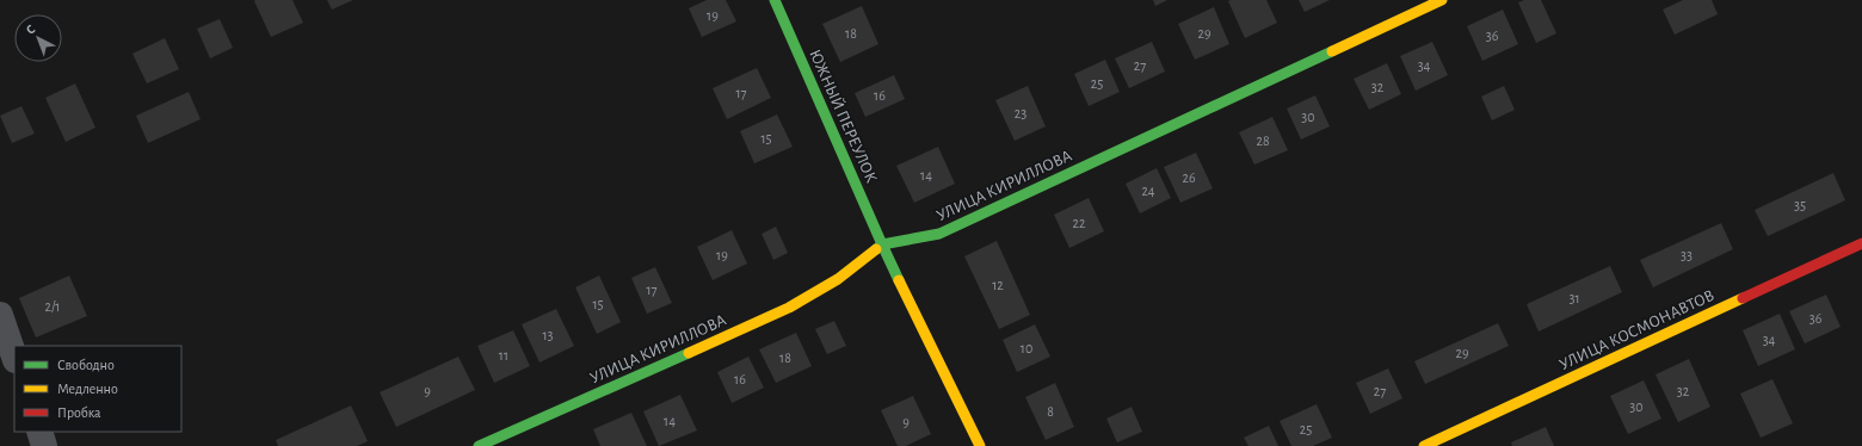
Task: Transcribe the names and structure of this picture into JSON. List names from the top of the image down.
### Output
{
  "streets": {
    "street": ["ЮЖНЫЙ ПЕРЕУЛОК", "УЛИЦА КИРИЛЛОВА", "УЛИЦА КОСМОНАВТОВ"]
  },
  "crossings": [
    ["ЮЖНЫЙ ПЕРЕУЛОК", "УЛИЦА КИРИЛЛОВА"]
  ],
  "house_numbers": [
    "19",
    "18",
    "29",
    "36",
    "27",
    "34",
    "25",
    "32",
    "17",
    "16",
    "23",
    "30",
    "15",
    "28",
    "14",
    "26",
    "24",
    "35",
    "22",
    "19",
    "33",
    "12",
    "17",
    "31",
    "15",
    "2/1",
    "36",
    "13",
    "34",
    "10",
    "29",
    "11",
    "18",
    "16",
    "9",
    "27",
    "32",
    "30",
    "8",
    "14",
    "9",
    "25"
  ],
  "legend": ["Свободно", "Медленно", "Пробка"],
  "north": "top left"
}
